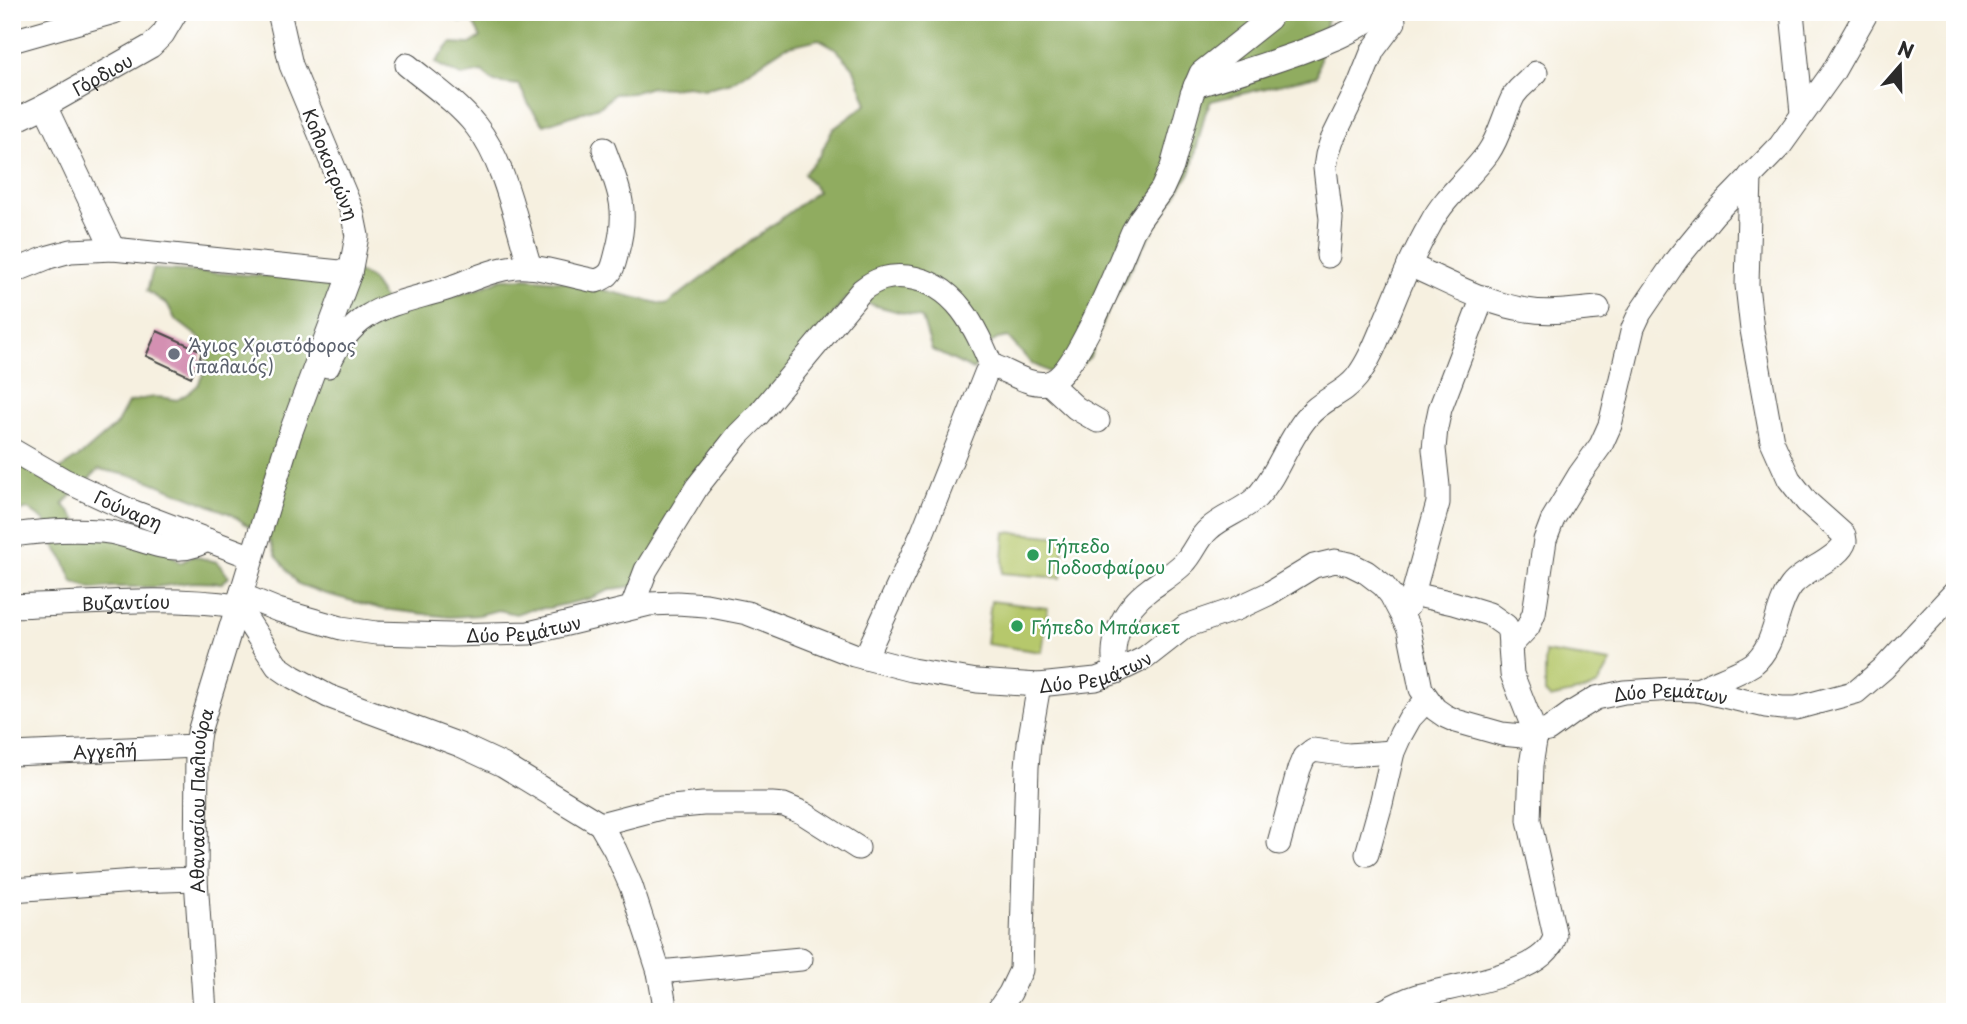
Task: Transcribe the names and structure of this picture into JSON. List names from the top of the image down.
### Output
{
  "streets": {
    "street": [
      "Γόρδιου",
      "Κολοκοτρώνη",
      "Γούναρη",
      "Βυζαντίου",
      "Δύο Ρεμάτων",
      "Αγγελή",
      "Αθανασίου Παλιούρα"
    ]
  },
  "crossings": [
    ["Κολοκοτρώνη", "Γούναρη"],
    ["Κολοκοτρώνη", "Βυζαντίου"],
    ["Κολοκοτρώνη", "Δύο Ρεμάτων"],
    ["Κολοκοτρώνη", "Αθανασίου Παλιούρα"],
    ["Βυζαντίου", "Δύο Ρεμάτων"],
    ["Βυζαντίου", "Αθανασίου Παλιούρα"],
    ["Δύο Ρεμάτων", "Αθανασίου Παλιούρα"],
    ["Αγγελή", "Αθανασίου Παλιούρα"]
  ],
  "places": ["Άγιος Χριστόφορος (παλαιός)", "Γήπεδο Ποδοσφαίρου", "Γήπεδο Μπάσκετ"],
  "north": "top"
}
